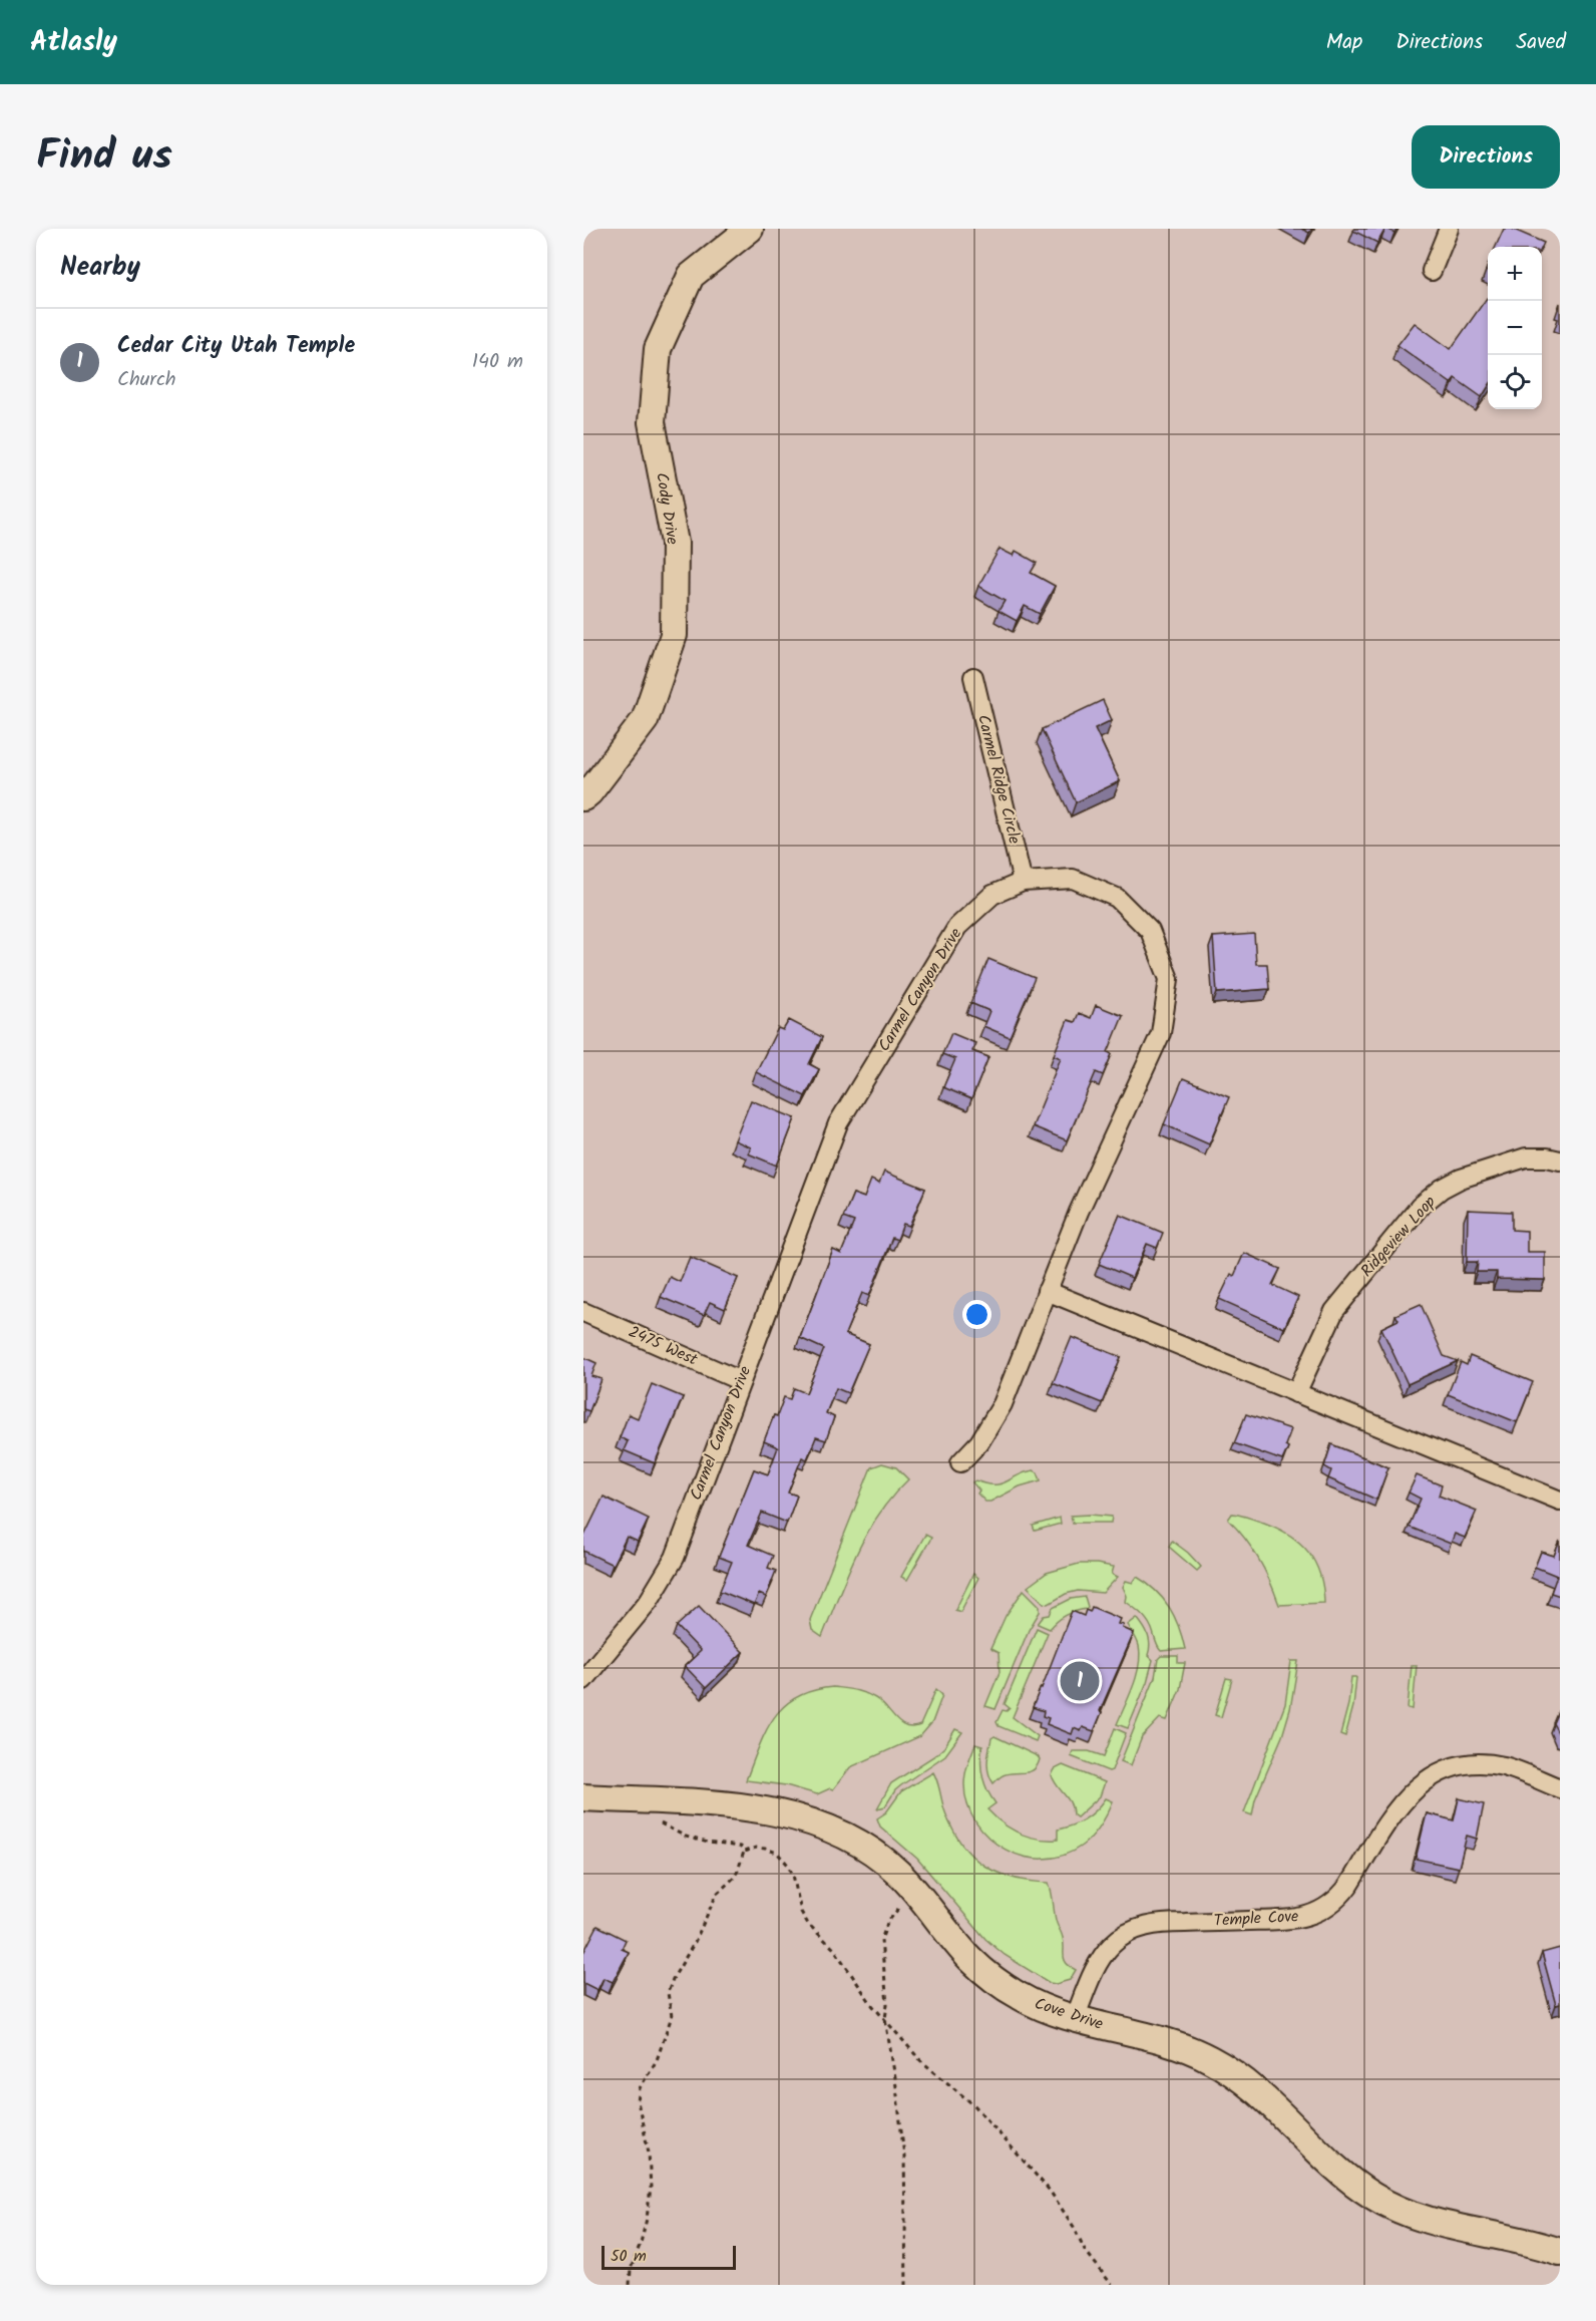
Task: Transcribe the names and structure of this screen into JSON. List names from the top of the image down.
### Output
{
  "streets": {
    "main road": ["Cody Drive", "Cove Drive"],
    "street": [
      "Carmel Ridge Circle",
      "Carmel Canyon Drive",
      "Ridgeview Loop",
      "2475 West",
      "Temple Cove"
    ]
  },
  "crossings": [
    ["Carmel Ridge Circle", "Carmel Canyon Drive"],
    ["Carmel Canyon Drive", "2475 West"],
    ["Temple Cove", "Cove Drive"]
  ],
  "scale_bar": "50 m",
  "page": {
    "header": "Atlasly",
    "nav": ["Map", "Directions", "Saved"],
    "title": "Find us",
    "buttons": "Directions",
    "heading": "Nearby",
    "map_buttons": ["+", "−"],
    "list": [
      {
        "mark": "1",
        "name": "Cedar City Utah Temple",
        "note": "Church",
        "value": "140 m"
      }
    ],
    "pins": "1",
    "scale": "50 m"
  }
}
